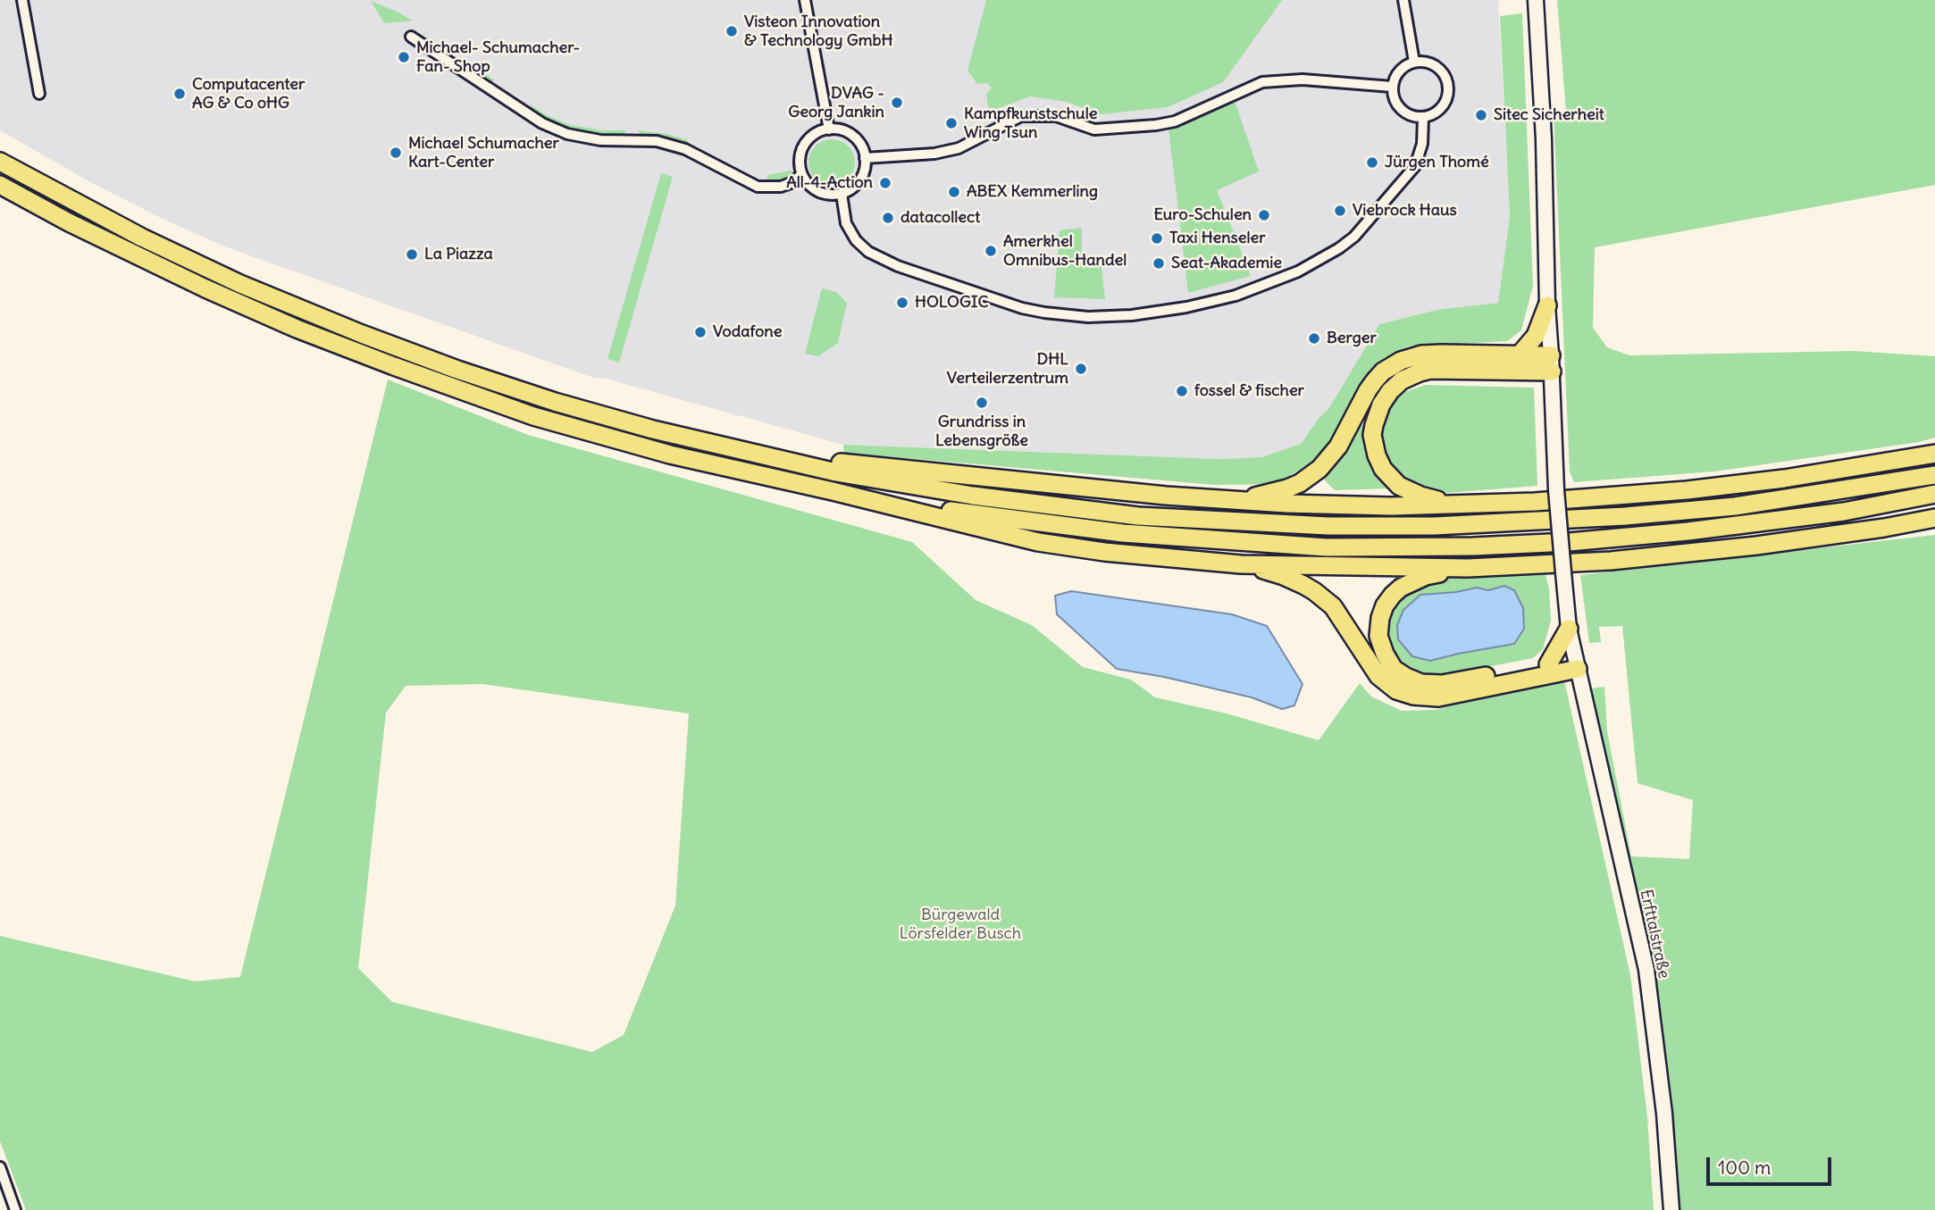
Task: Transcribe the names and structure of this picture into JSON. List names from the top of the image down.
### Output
{
  "streets": {
    "main road": ["Erfttalstraße"]
  },
  "parks": ["Bürgewald Lörsfelder Busch"],
  "places": [
    "Visteon Innovation & Technology GmbH",
    "Michael- Schumacher- Fan- Shop",
    "Computacenter AG & Co oHG",
    "DVAG - Georg Jankin",
    "Sitec Sicherheit",
    "Kampfkunstschule Wing Tsun",
    "Michael Schumacher Kart-Center",
    "Jürgen Thomé",
    "All-4-Action",
    "ABEX Kemmerling",
    "Viebrock Haus",
    "Euro-Schulen",
    "datacollect",
    "Taxi Henseler",
    "Amerkhel Omnibus-Handel",
    "La Piazza",
    "Seat-Akademie",
    "HOLOGIC",
    "Vodafone",
    "Berger",
    "DHL Verteilerzentrum",
    "fossel & fischer",
    "Grundriss in Lebensgröße"
  ],
  "scale_bar": "100 m"
}
